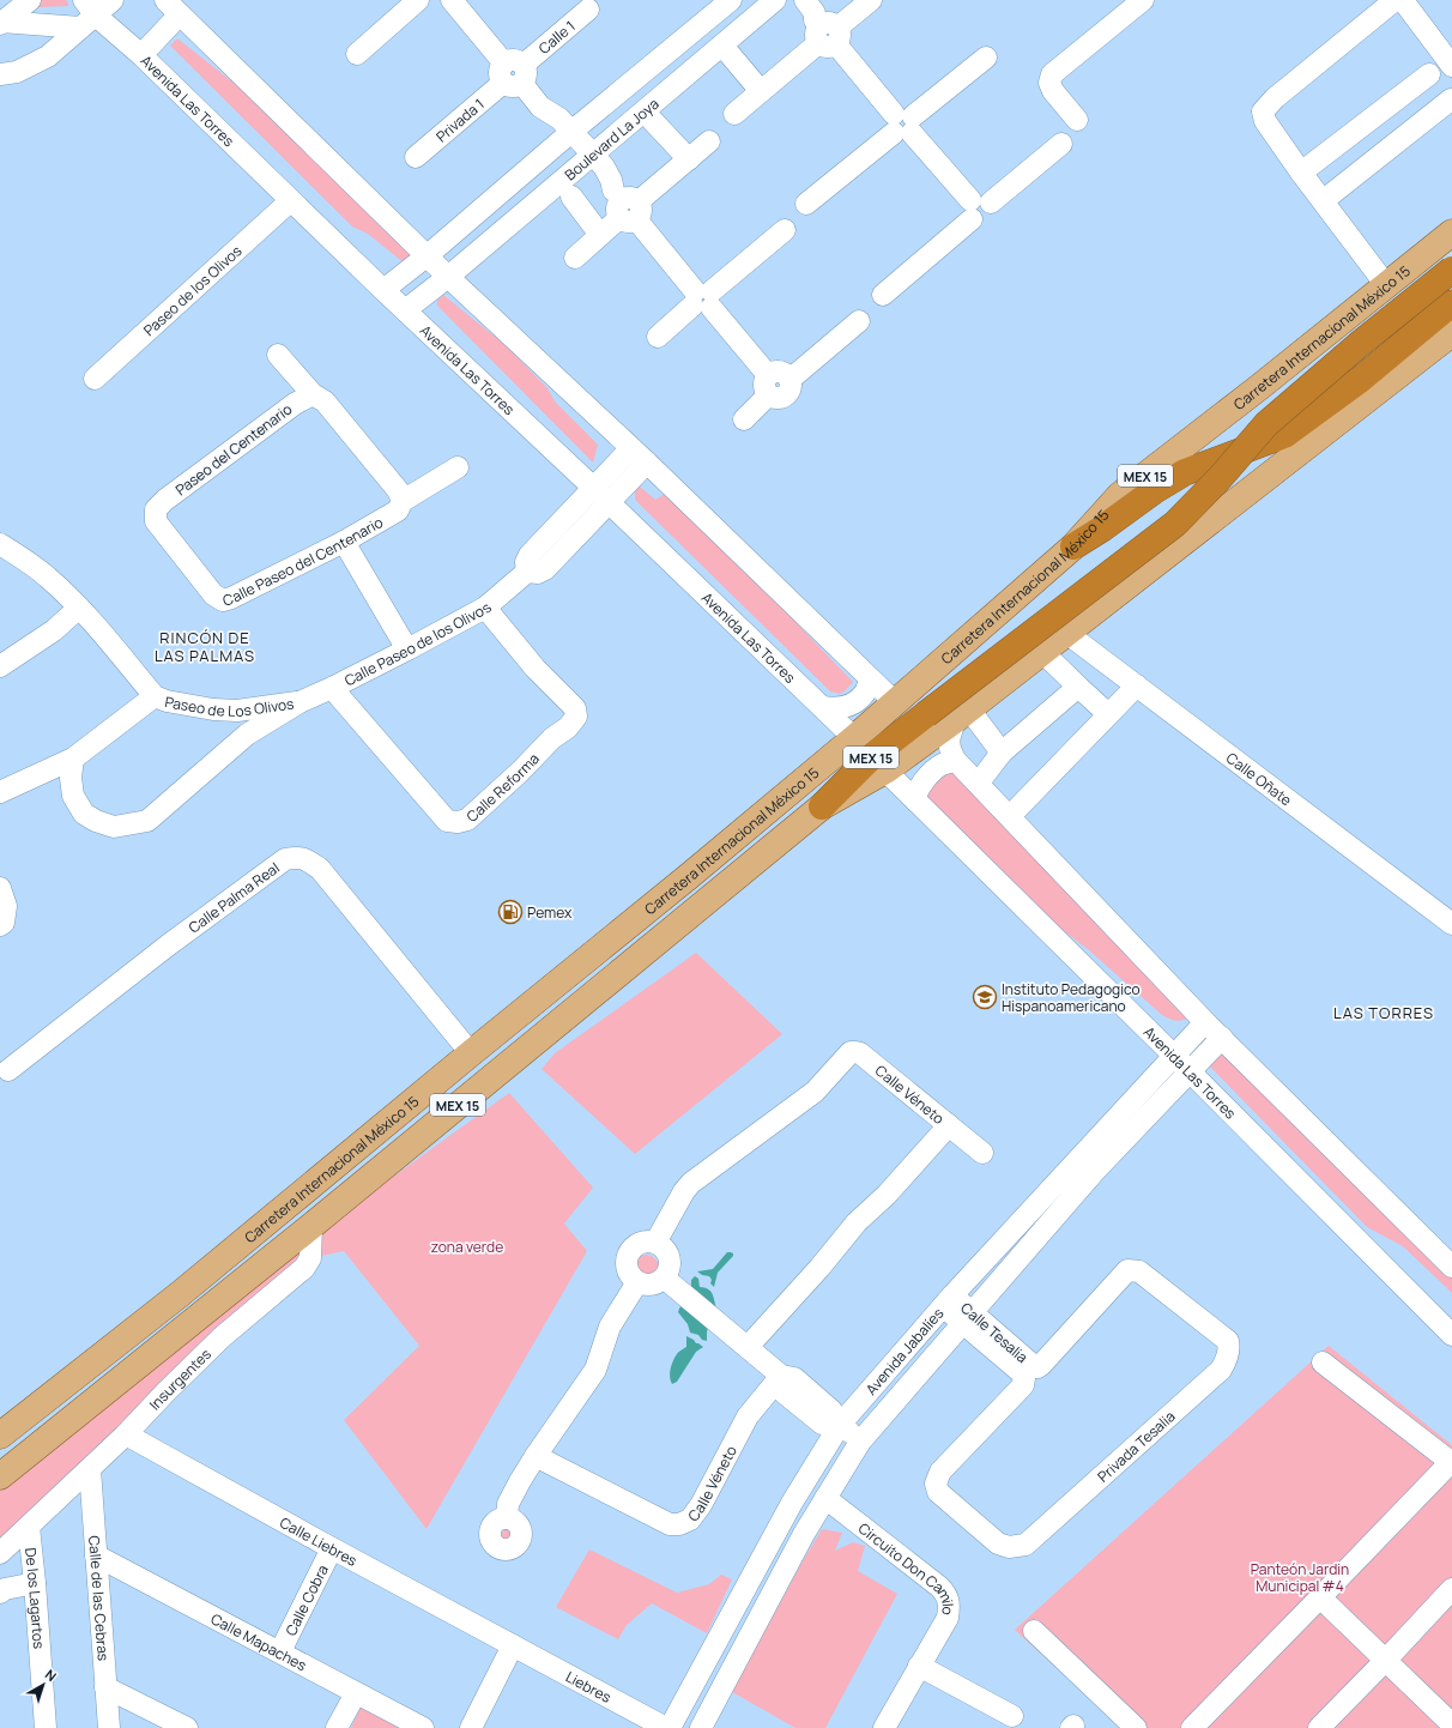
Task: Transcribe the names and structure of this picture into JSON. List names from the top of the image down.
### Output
{
  "streets": {
    "highway": ["MEX 15"],
    "main road": ["Carretera Internacional México 15"],
    "street": [
      "Calle 1",
      "Avenida Las Torres",
      "Privada 1",
      "Boulevard La Joya",
      "Paseo de los Olivos",
      "Paseo del Centenario",
      "Calle Paseo del Centenario",
      "Calle Paseo de los Olivos",
      "Paseo de Los Olivos",
      "Calle Oñate",
      "Calle Reforma",
      "Calle Palma Real",
      "Calle Véneto",
      "Calle Tesalia",
      "Avenida Jabalíes",
      "Insurgentes",
      "Privada Tesalia",
      "Calle Liebres",
      "Circuito Don Camilo",
      "De los Lagartos",
      "Calle de las Cebras",
      "Calle Cobra",
      "Calle Mapaches",
      "Liebres"
    ]
  },
  "crossings": [
    ["Calle 1", "Privada 1"],
    ["Avenida Las Torres", "Paseo de los Olivos"],
    ["Avenida Las Torres", "Carretera Internacional México 15"],
    ["Avenida Las Torres", "Calle Paseo de los Olivos"],
    ["Avenida Las Torres", "Avenida Jabalíes"],
    ["Carretera Internacional México 15", "MEX 15"],
    ["Carretera Internacional México 15", "Calle Palma Real"],
    ["Carretera Internacional México 15", "Insurgentes"],
    ["Paseo del Centenario", "Calle Paseo del Centenario"],
    ["MEX 15", "Calle Oñate"],
    ["Calle Paseo de los Olivos", "Paseo de Los Olivos"],
    ["Calle Paseo de los Olivos", "Calle Reforma"],
    ["Calle Tesalia", "Avenida Jabalíes"],
    ["Calle Tesalia", "Privada Tesalia"],
    ["Avenida Jabalíes", "Circuito Don Camilo"],
    ["Insurgentes", "Calle Liebres"],
    ["Insurgentes", "De los Lagartos"],
    ["Insurgentes", "Calle de las Cebras"],
    ["Calle Liebres", "Calle Cobra"],
    ["Calle Liebres", "Liebres"],
    ["Calle de las Cebras", "Calle Mapaches"],
    ["Calle Cobra", "Calle Mapaches"]
  ],
  "districts": ["RINCÓN DE LAS PALMAS", "LAS TORRES"],
  "parks": ["zona verde", "Panteón Jardin Municipal #4"],
  "places": {
    "fuel station": ["Pemex"],
    "school or university": ["Instituto Pedagogico Hispanoamericano"]
  },
  "north": "top right"
}
